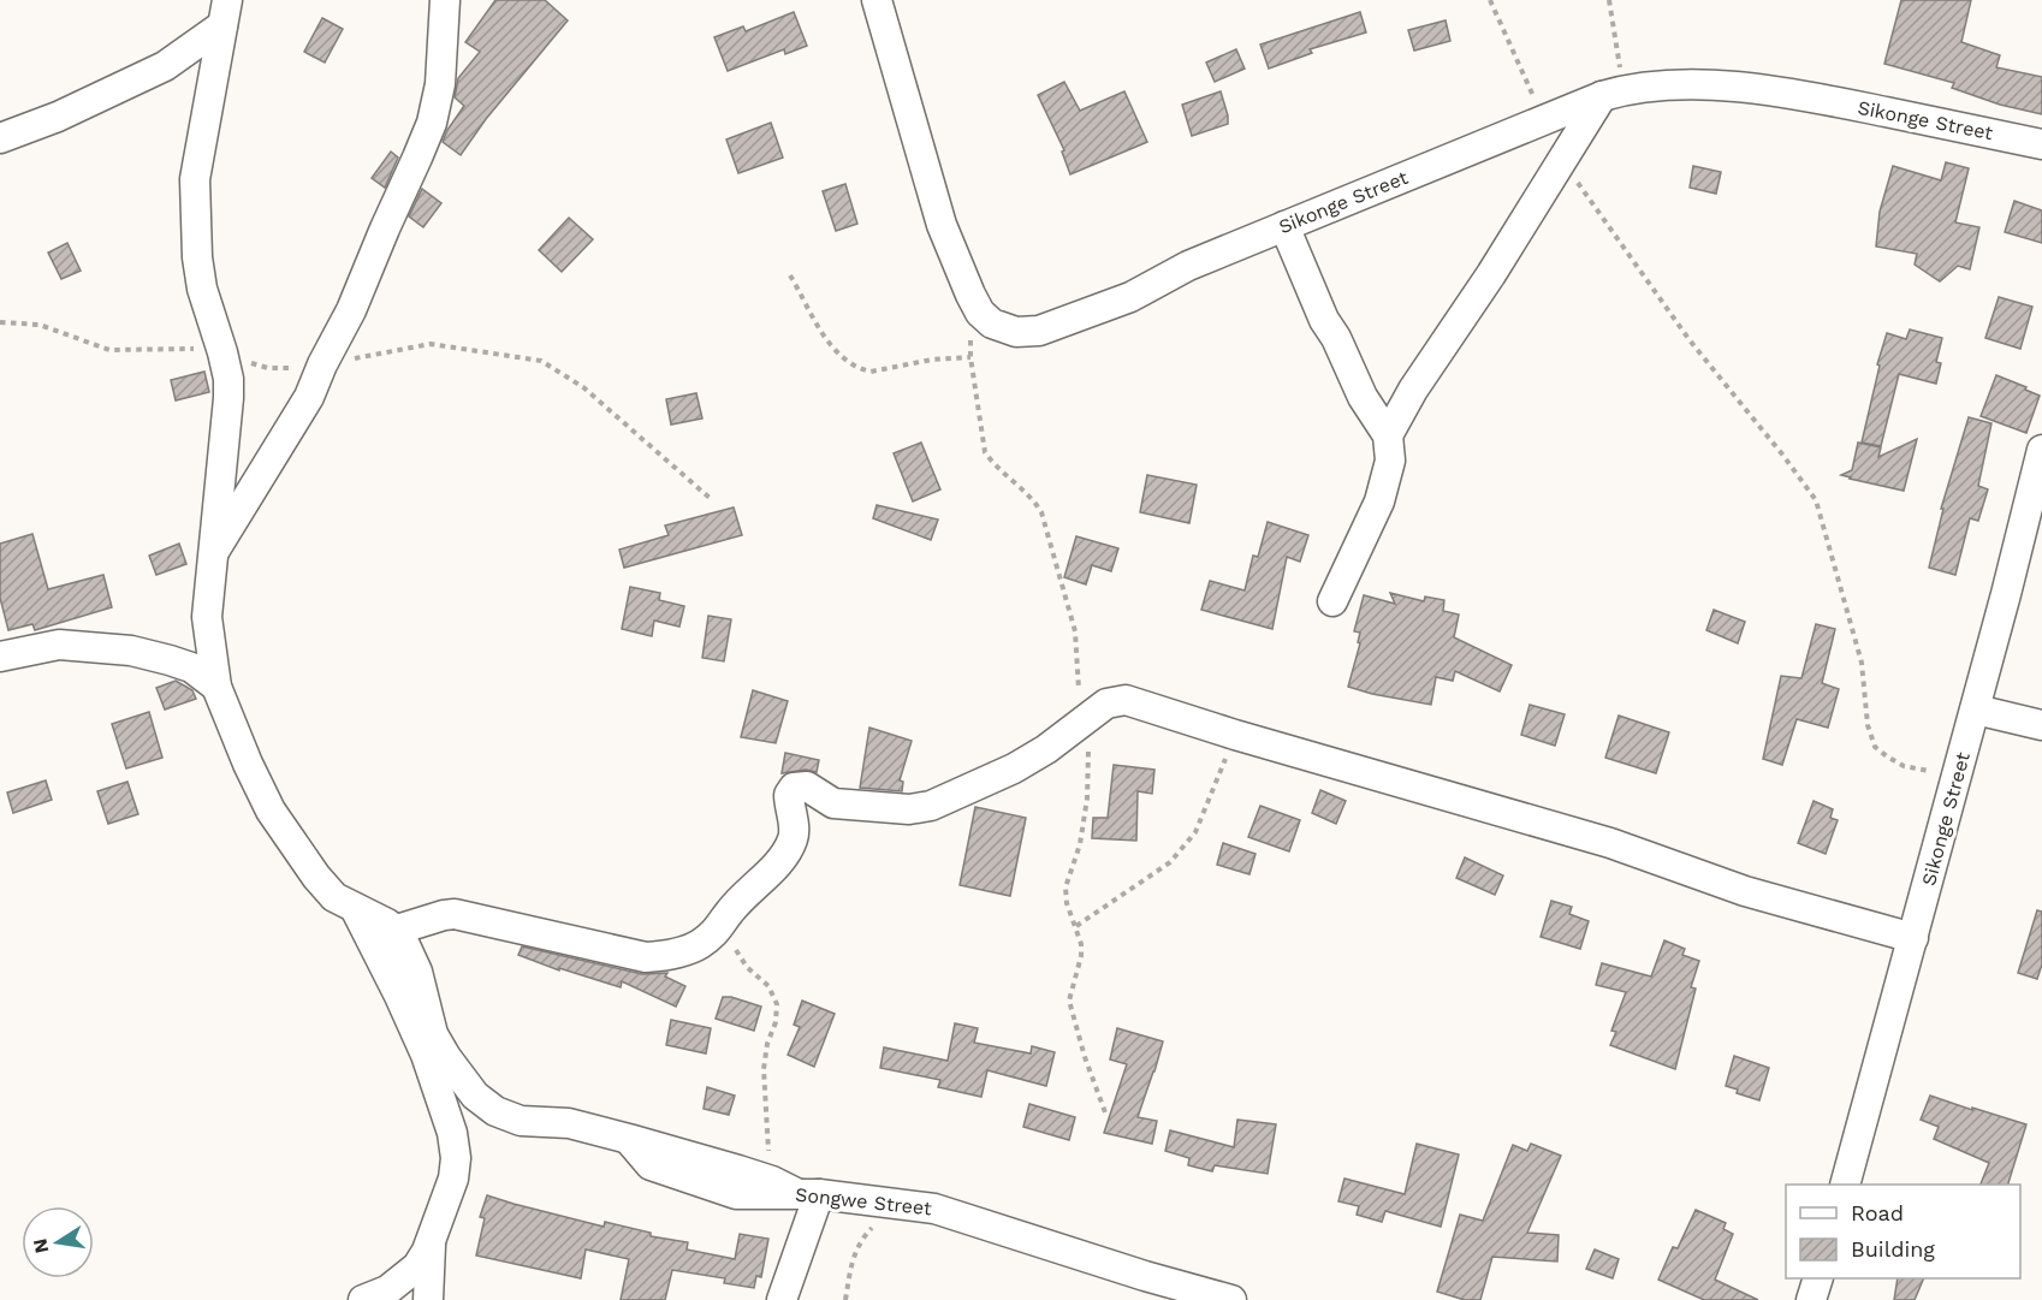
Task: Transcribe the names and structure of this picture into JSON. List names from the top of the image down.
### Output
{
  "streets": {
    "street": ["Sikonge Street", "Songwe Street"]
  },
  "legend": ["Road", "Building"],
  "north": "left"
}
